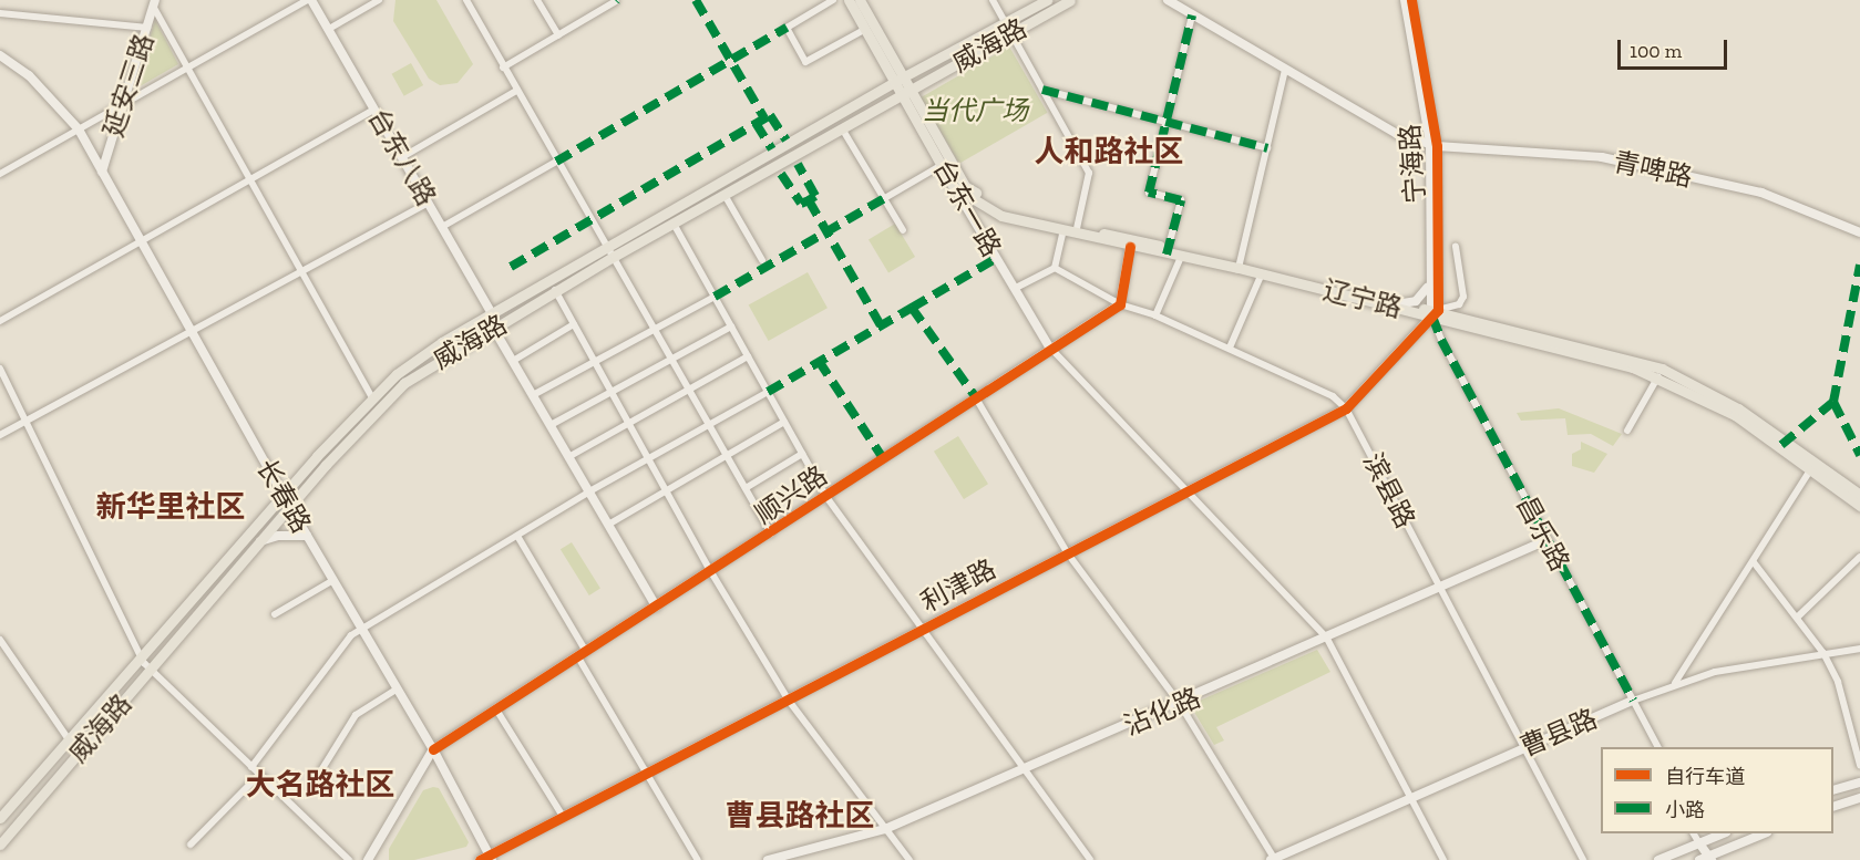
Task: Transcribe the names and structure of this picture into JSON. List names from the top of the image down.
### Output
{
  "streets": {
    "main road": [
      "威海路",
      "延安三路",
      "台东一路",
      "辽宁路",
      "长春路"
    ],
    "street": [
      "台东八路",
      "宁海路",
      "青啤路",
      "滨县路",
      "顺兴路",
      "昌乐路",
      "利津路",
      "沾化路",
      "曹县路"
    ]
  },
  "crossings": [
    ["威海路", "台东八路"],
    ["威海路", "台东一路"],
    ["威海路", "长春路"],
    ["延安三路", "长春路"],
    ["台东八路", "顺兴路"],
    ["宁海路", "青啤路"],
    ["宁海路", "辽宁路"],
    ["宁海路", "昌乐路"],
    ["宁海路", "利津路"],
    ["台东一路", "辽宁路"],
    ["台东一路", "顺兴路"],
    ["辽宁路", "昌乐路"],
    ["辽宁路", "利津路"],
    ["滨县路", "顺兴路"],
    ["滨县路", "利津路"],
    ["滨县路", "沾化路"],
    ["滨县路", "曹县路"],
    ["顺兴路", "长春路"],
    ["长春路", "利津路"],
    ["昌乐路", "利津路"],
    ["昌乐路", "沾化路"],
    ["昌乐路", "曹县路"]
  ],
  "districts": [
    "人和路社区",
    "新华里社区",
    "大名路社区",
    "曹县路社区"
  ],
  "parks": ["当代广场"],
  "legend": ["自行车道", "小路"],
  "scale_bar": "100 m"
}
